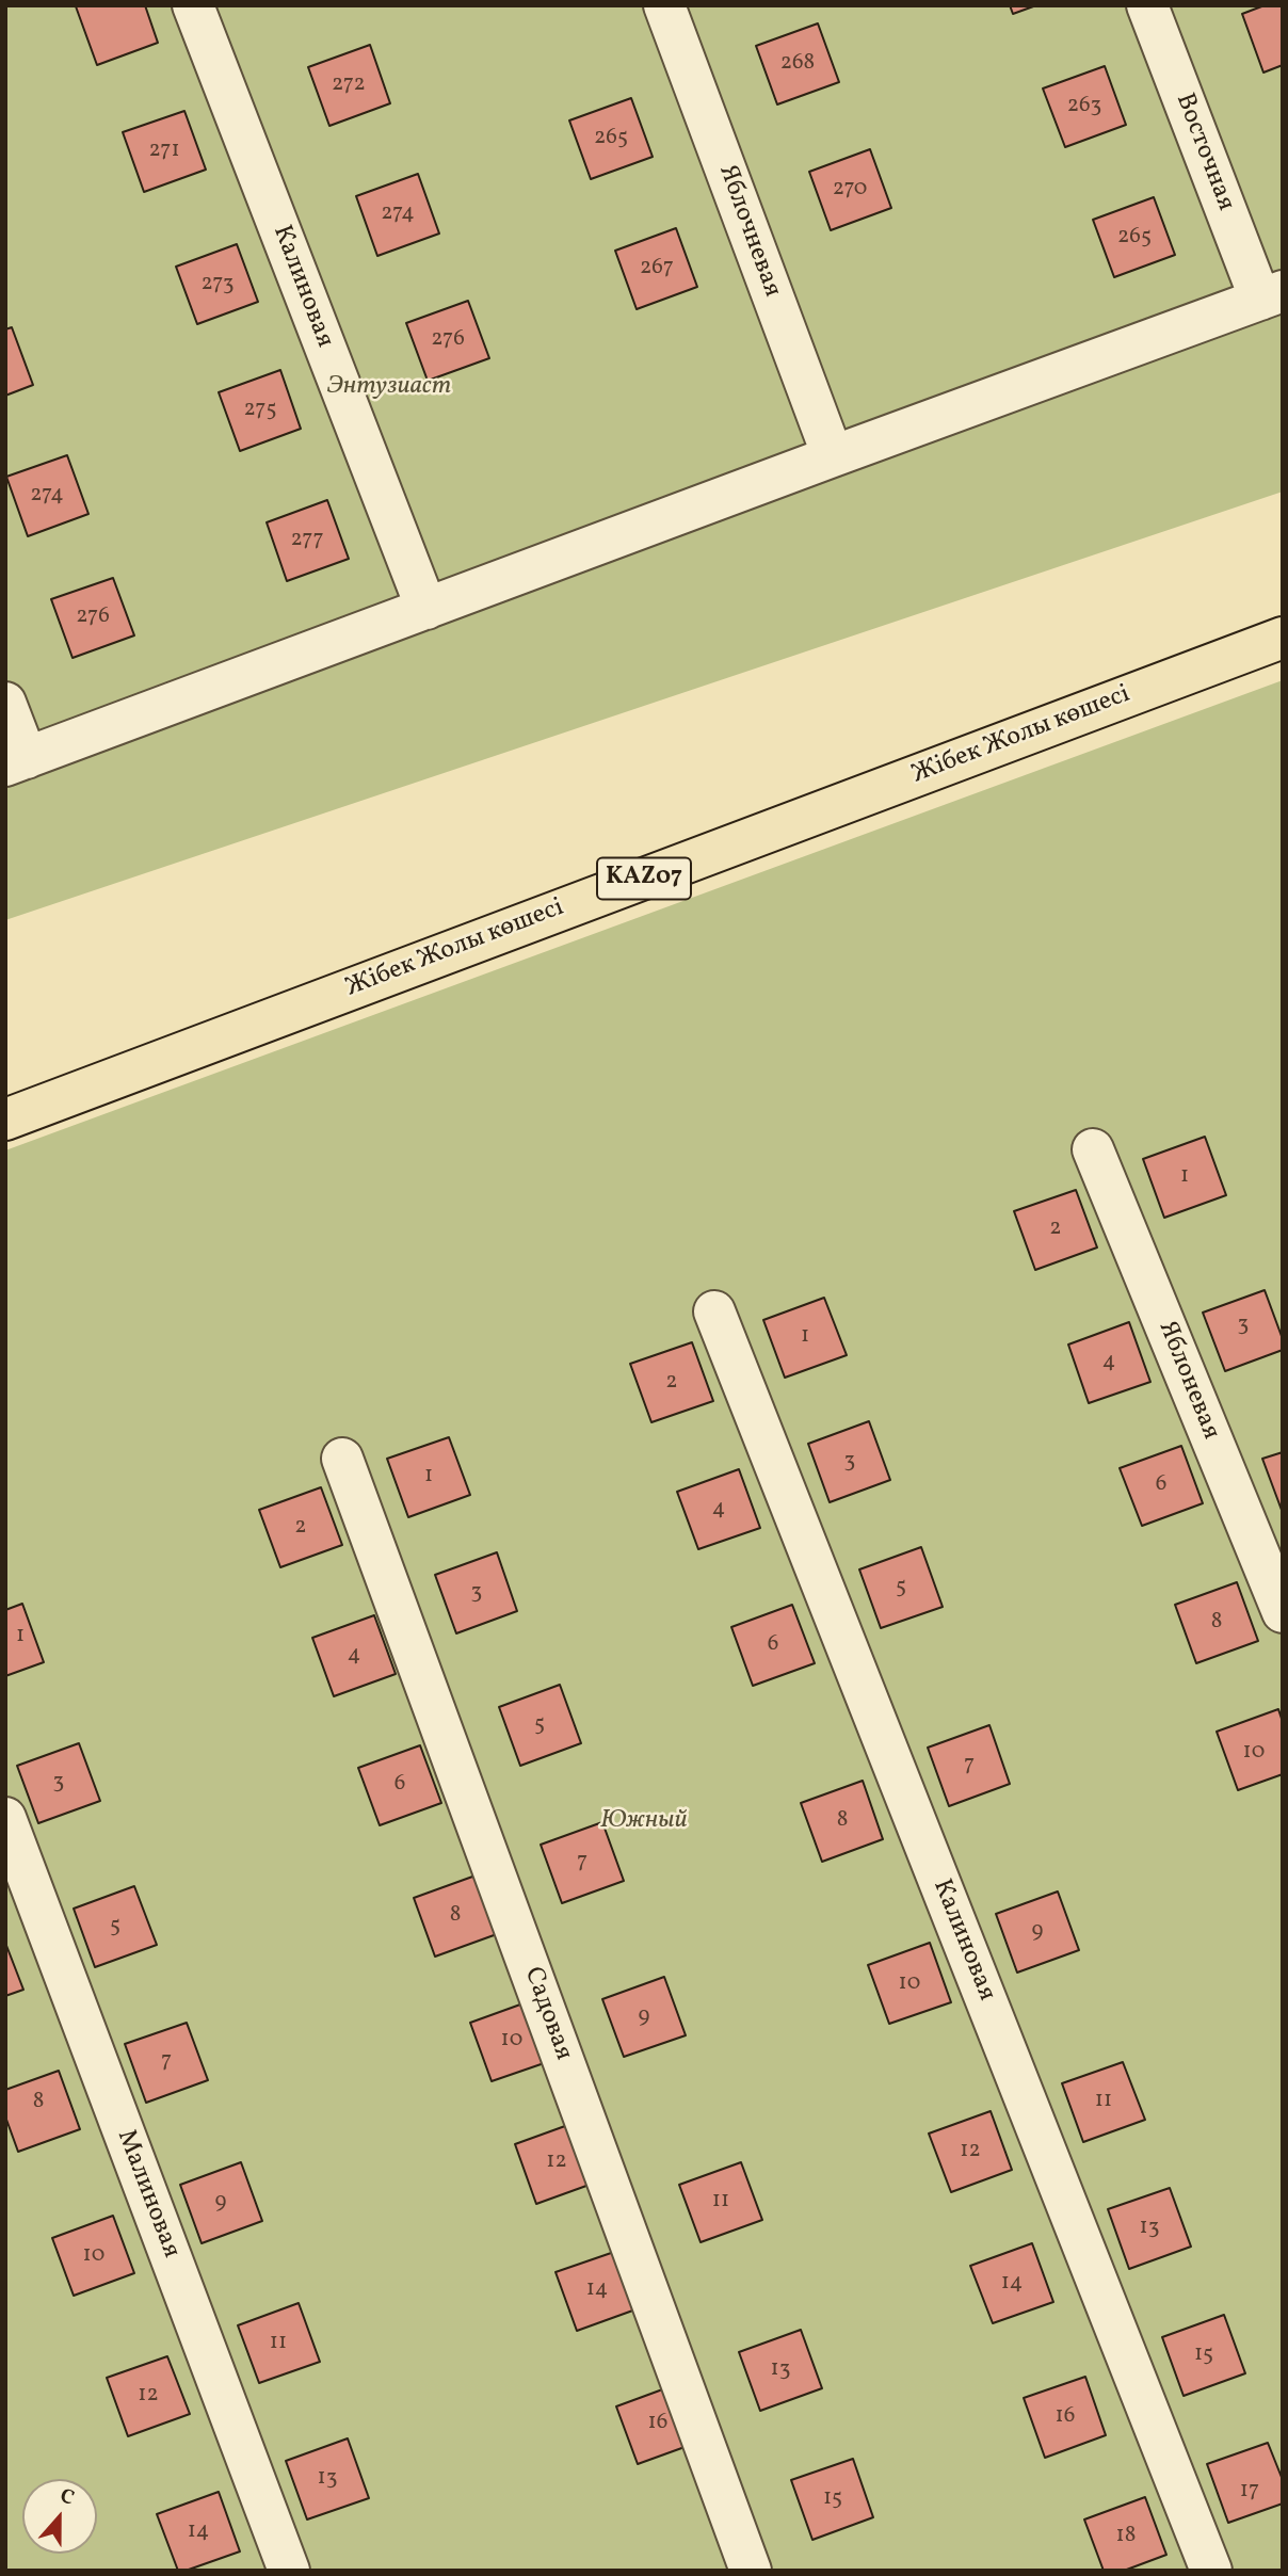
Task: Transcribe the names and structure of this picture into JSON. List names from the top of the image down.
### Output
{
  "streets": {
    "highway": ["Жібек Жолы көшесі", "KAZ07"],
    "street": [
      "Восточная",
      "Яблочневая",
      "Калиновая",
      "Яблоневая",
      "Садовая",
      "Малиновая"
    ]
  },
  "parks": ["Энтузиаст", "Южный"],
  "house_numbers": [
    "268",
    "272",
    "263",
    "265",
    "271",
    "270",
    "274",
    "265",
    "267",
    "273",
    "276",
    "275",
    "274",
    "277",
    "276",
    "1",
    "2",
    "3",
    "1",
    "4",
    "2",
    "3",
    "1",
    "6",
    "4",
    "2",
    "5",
    "3",
    "8",
    "1",
    "6",
    "4",
    "5",
    "10",
    "7",
    "3",
    "6",
    "8",
    "7",
    "8",
    "5",
    "9",
    "10",
    "9",
    "10",
    "7",
    "11",
    "8",
    "12",
    "12",
    "11",
    "9",
    "13",
    "10",
    "14",
    "14",
    "11",
    "15",
    "13",
    "12",
    "16",
    "16",
    "13",
    "17",
    "15",
    "14",
    "18"
  ],
  "north": "top"
}
